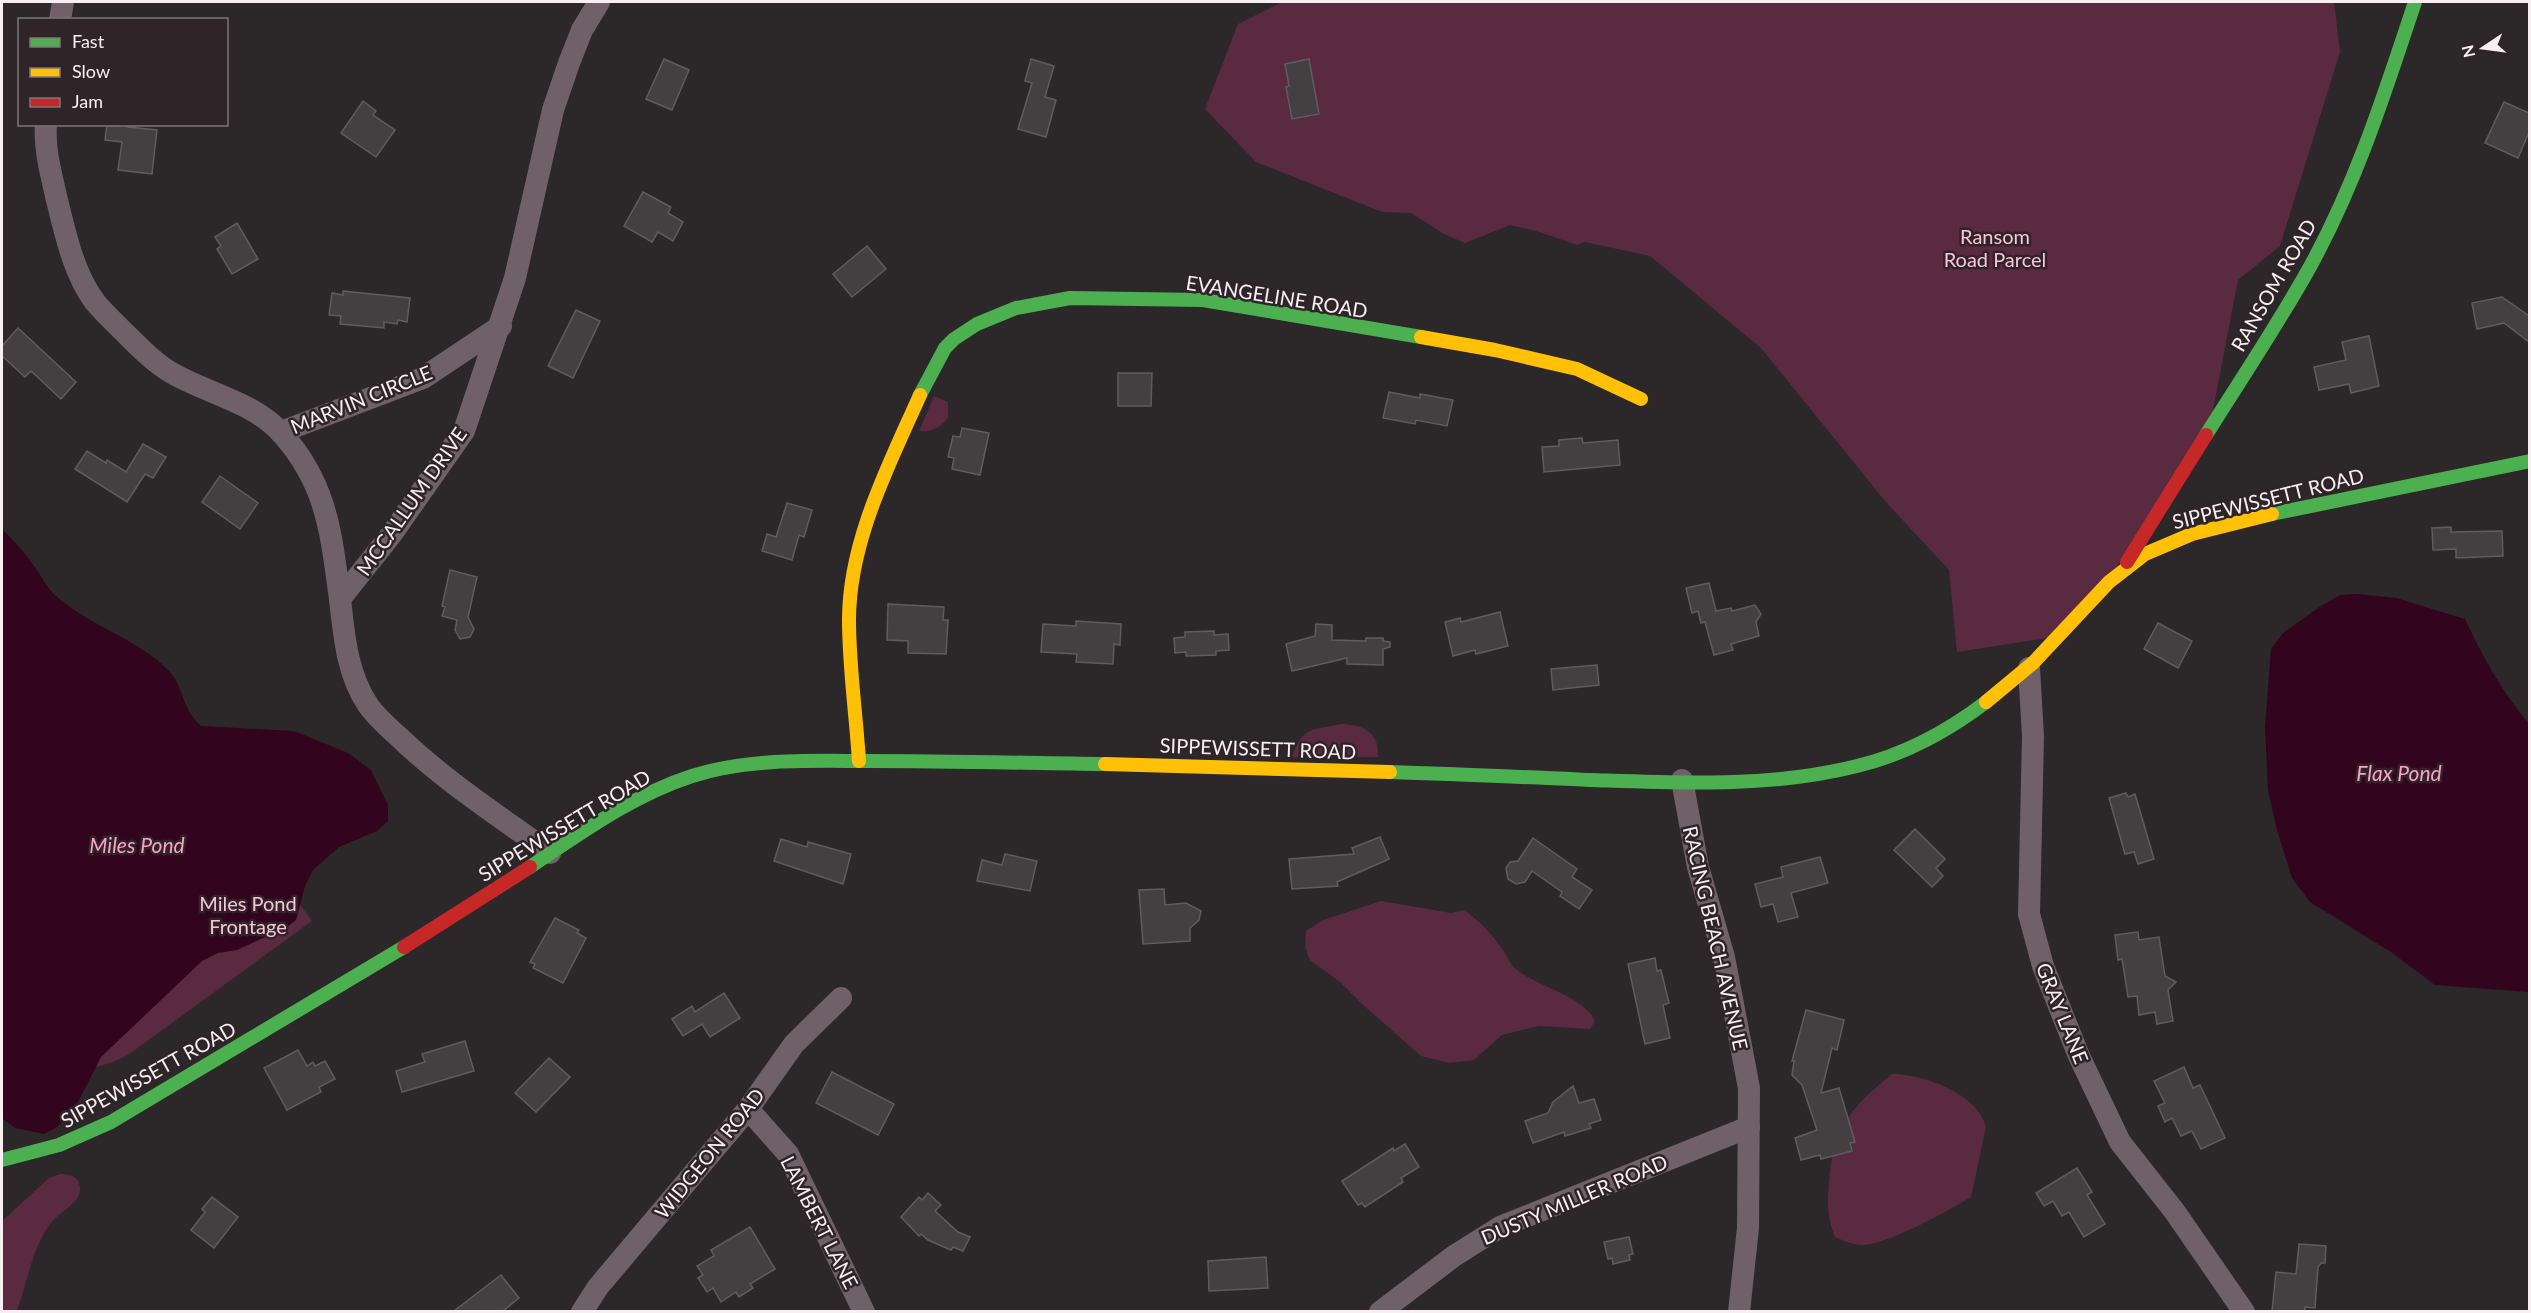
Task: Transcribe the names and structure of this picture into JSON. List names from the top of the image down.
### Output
{
  "streets": {
    "main road": ["RANSOM ROAD", "EVANGELINE ROAD", "SIPPEWISSETT ROAD"],
    "street": [
      "MARVIN CIRCLE",
      "MCCALLUM DRIVE",
      "RACING BEACH AVENUE",
      "GRAY LANE",
      "WIDGEON ROAD",
      "DUSTY MILLER ROAD",
      "LAMBERT LANE"
    ]
  },
  "crossings": [
    ["RANSOM ROAD", "SIPPEWISSETT ROAD"],
    ["EVANGELINE ROAD", "SIPPEWISSETT ROAD"],
    ["MARVIN CIRCLE", "MCCALLUM DRIVE"],
    ["SIPPEWISSETT ROAD", "RACING BEACH AVENUE"],
    ["SIPPEWISSETT ROAD", "GRAY LANE"],
    ["RACING BEACH AVENUE", "DUSTY MILLER ROAD"],
    ["WIDGEON ROAD", "LAMBERT LANE"]
  ],
  "water": ["Flax Pond", "Miles Pond"],
  "parks": ["Ransom Road Parcel", "Miles Pond Frontage"],
  "legend": ["Fast", "Slow", "Jam"],
  "north": "left"
}
